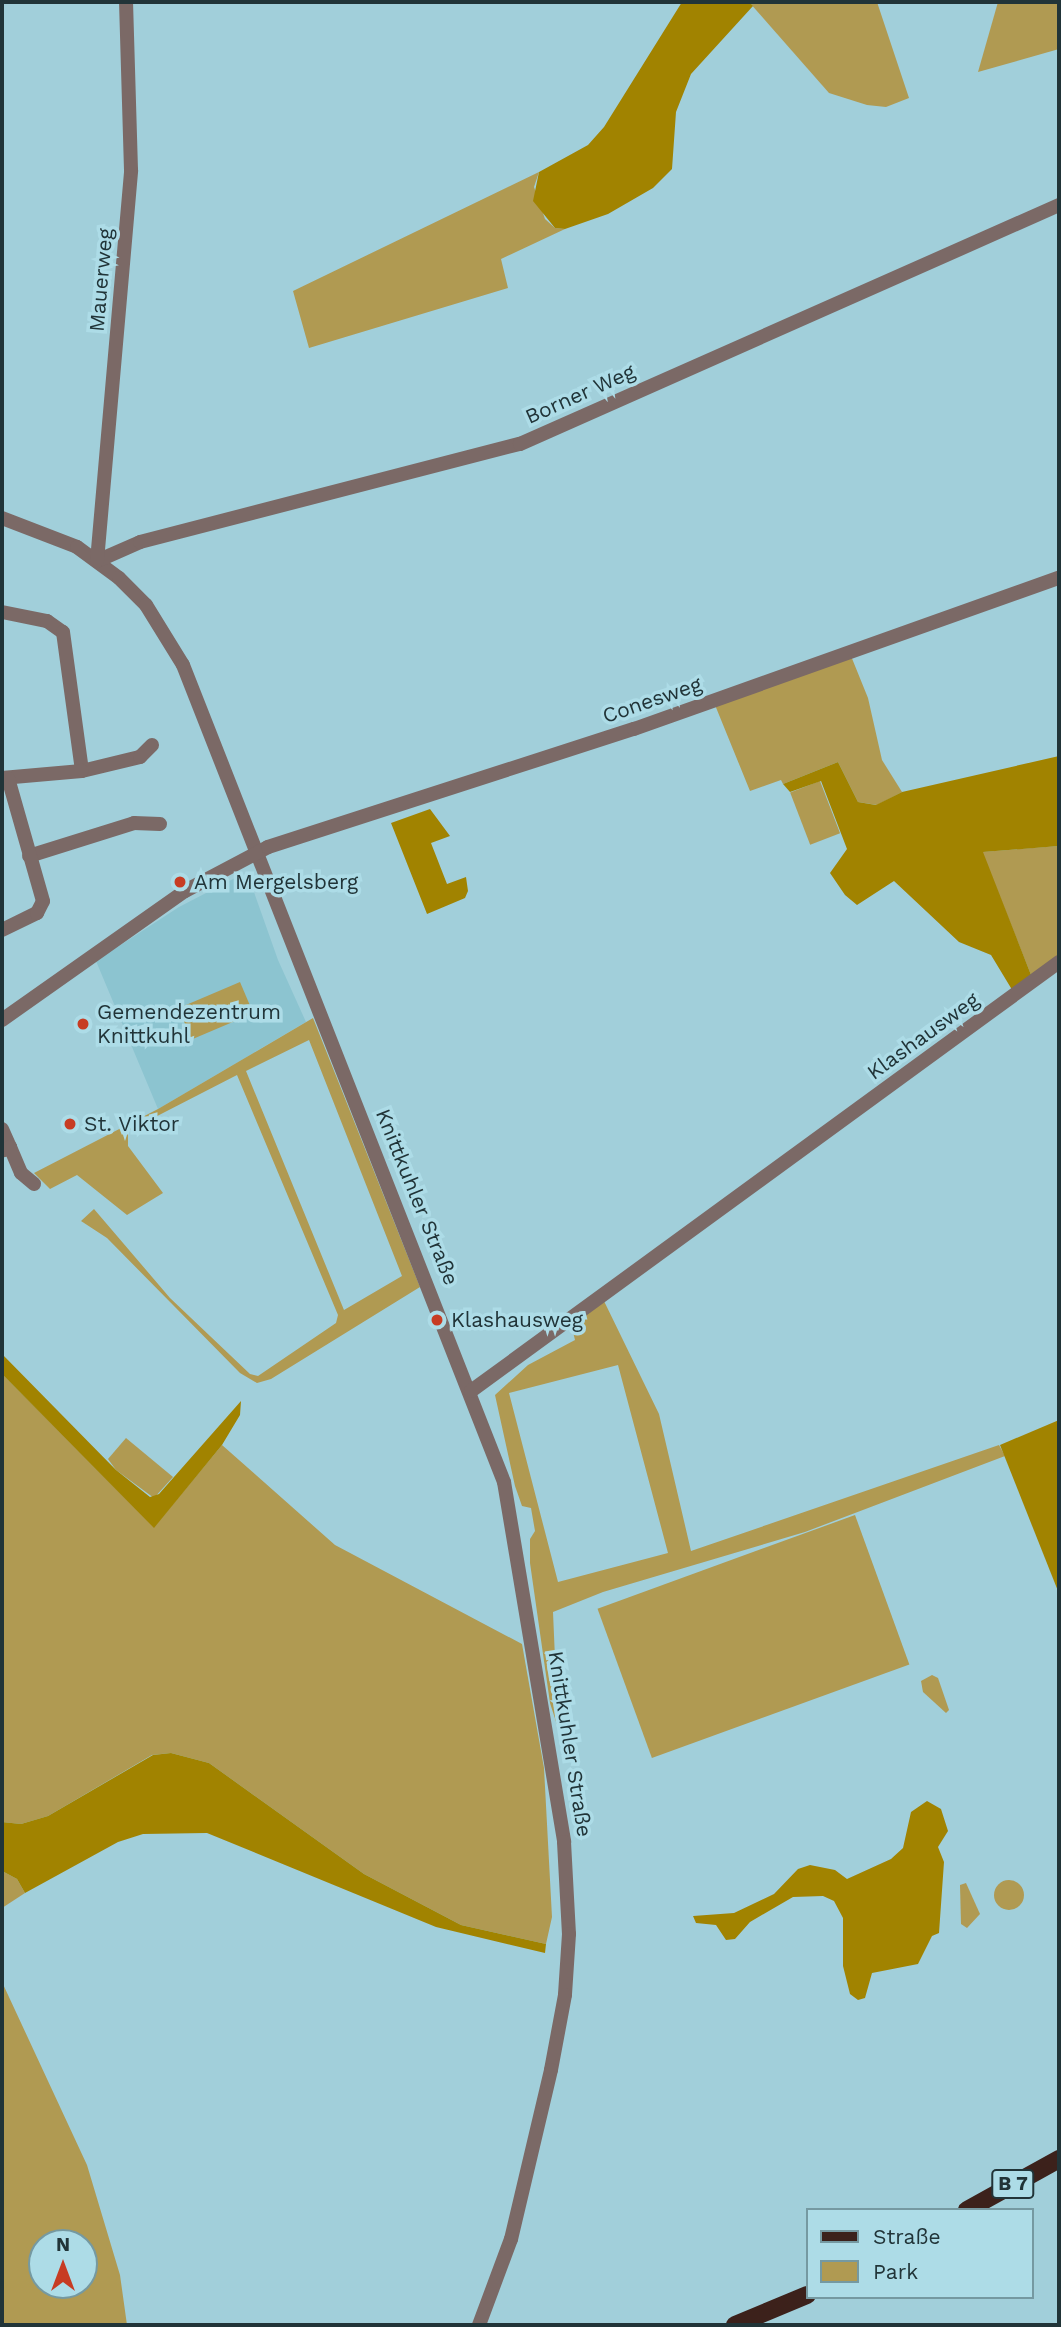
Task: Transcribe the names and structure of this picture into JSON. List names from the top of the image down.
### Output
{
  "streets": {
    "main road": ["B 7"],
    "street": [
      "Mauerweg",
      "Borner Weg",
      "Conesweg",
      "Klashausweg",
      "Knittkuhler Straße"
    ]
  },
  "crossings": [
    ["Mauerweg", "Borner Weg"],
    ["Mauerweg", "Knittkuhler Straße"],
    ["Borner Weg", "Knittkuhler Straße"],
    ["Conesweg", "Knittkuhler Straße"],
    ["Klashausweg", "Knittkuhler Straße"]
  ],
  "places": [
    "Am Mergelsberg",
    "Gemendezentrum Knittkuhl",
    "St. Viktor",
    "Klashausweg"
  ],
  "legend": ["Straße", "Park"],
  "north": "top"
}
